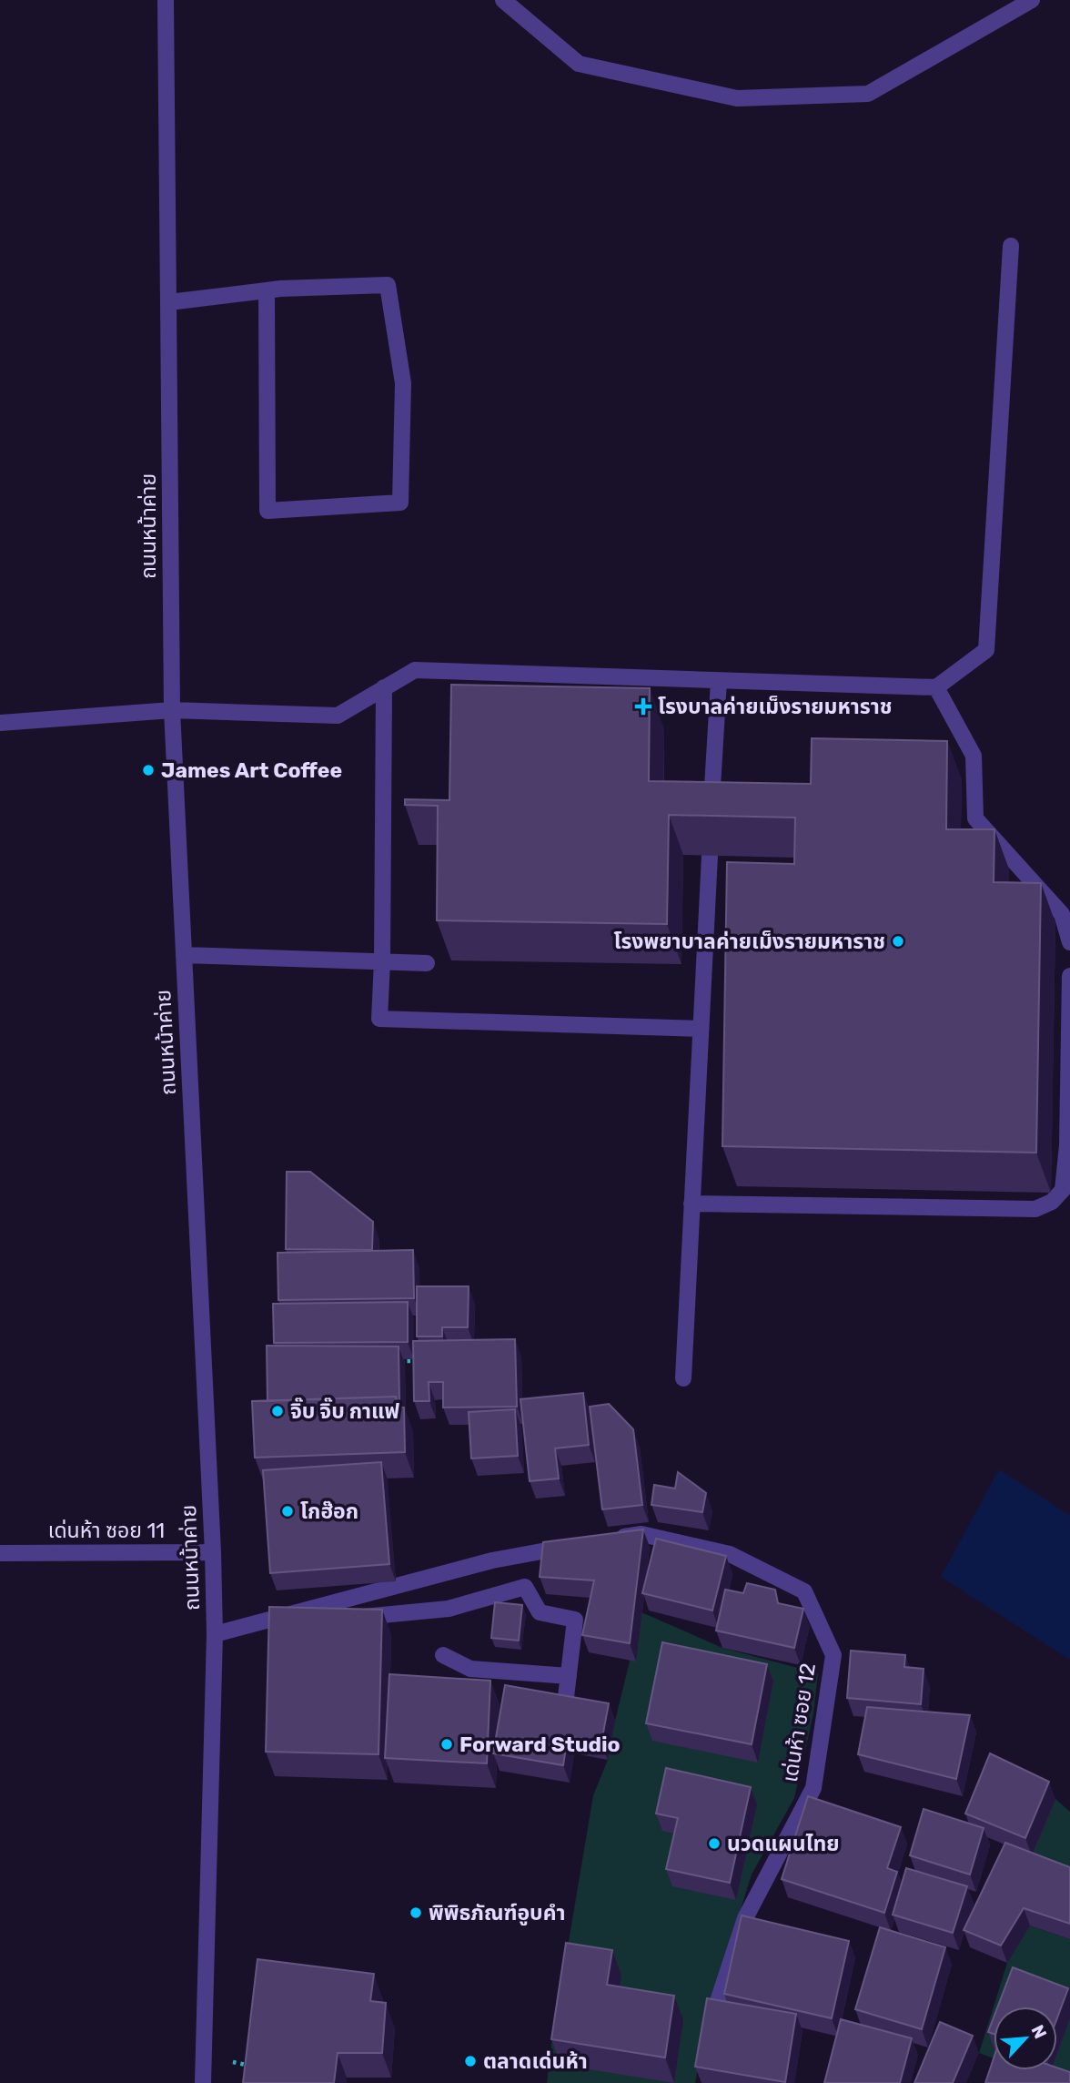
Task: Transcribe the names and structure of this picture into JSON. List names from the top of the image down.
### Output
{
  "streets": {
    "street": ["ถนนหน้าค่าย", "เด่นห้า ซอย 11", "เด่นห้า ซอย 12"]
  },
  "crossings": [
    ["ถนนหน้าค่าย", "เด่นห้า ซอย 11"]
  ],
  "places": {
    "health": ["โรงบาลค่ายเม็งรายมหาราช"],
    "other": [
      "James Art Coffee",
      "โรงพยาบาลค่ายเม็งรายมหาราช",
      "จิ๊บ จิ๊บ กาแฟ",
      "โกฮ๊อก",
      "Forward Studio",
      "นวดแผนไทย",
      "พิพิธภัณฑ์อูบคำ",
      "ตลาดเด่นห้า"
    ]
  },
  "north": "top right"
}
